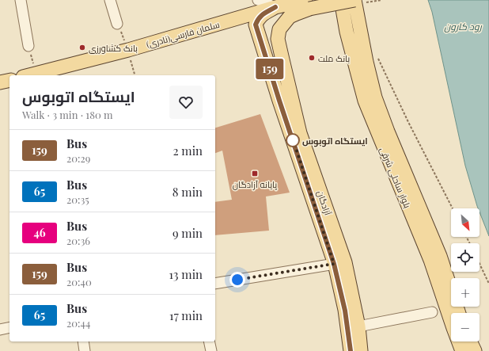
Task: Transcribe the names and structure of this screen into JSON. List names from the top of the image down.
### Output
{
  "streets": {
    "main road": ["سلمان فارسی(نادری)", "بلوار ساحلی شرقی", "آزادگان"]
  },
  "crossings": [
    ["سلمان فارسی(نادری)", "آزادگان"]
  ],
  "water": ["رود کارون"],
  "places": {
    "other": ["بانک کشاورزی", "بانک ملت", "ایستگاه اتوبوس"],
    "transit": ["پایانه آزادگان"]
  },
  "lines": ["bus line 159"],
  "north": "bottom right",
  "page": {
    "on_map": "159",
    "heading": ["ایستگاه اتوبوس", "Walk · 3 min · 180 m"],
    "list": [
      {
        "mark": "159",
        "name": "Bus",
        "note": "20:29",
        "value": "2 min"
      },
      {
        "mark": "65",
        "name": "Bus",
        "note": "20:35",
        "value": "8 min"
      },
      {
        "mark": "46",
        "name": "Bus",
        "note": "20:36",
        "value": "9 min"
      },
      {
        "mark": "159",
        "name": "Bus",
        "note": "20:40",
        "value": "13 min"
      },
      {
        "mark": "65",
        "name": "Bus",
        "note": "20:44",
        "value": "17 min"
      }
    ],
    "map_buttons": ["+", "−"]
  }
}
